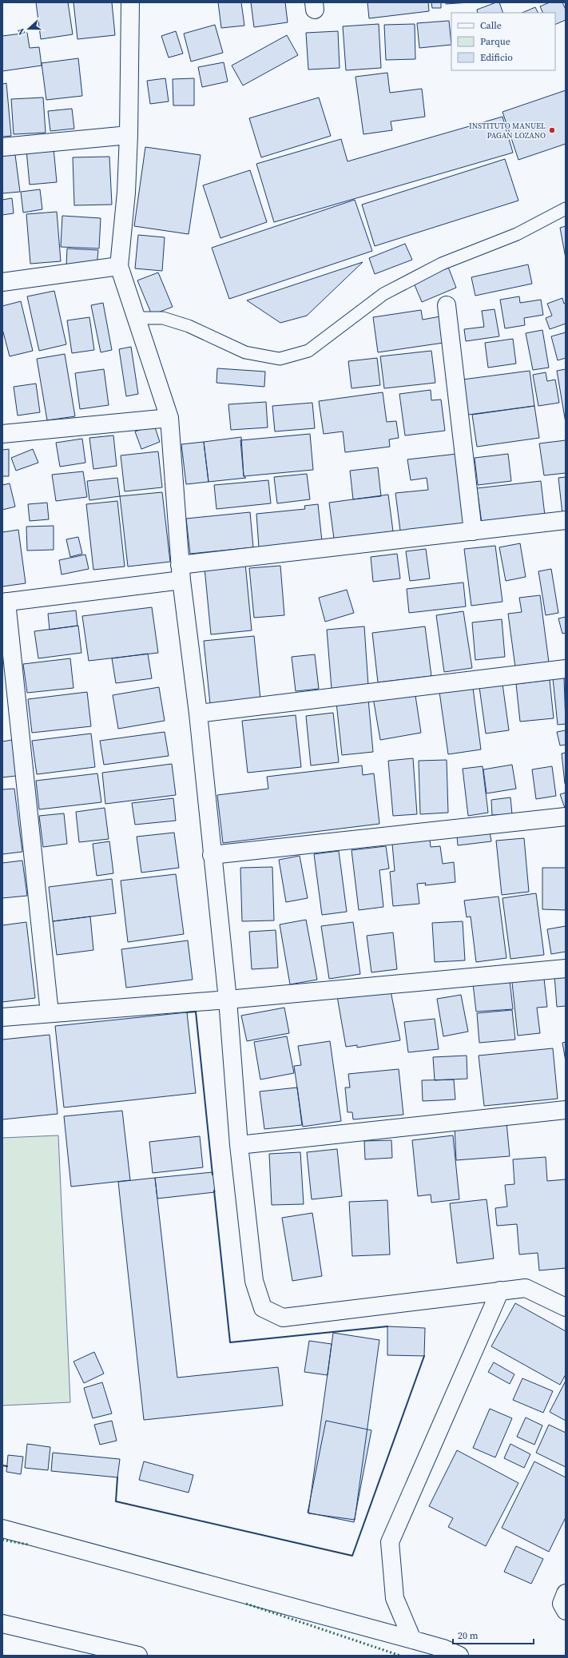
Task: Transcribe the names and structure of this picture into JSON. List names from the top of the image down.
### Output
{
  "places": ["INSTITUTO MANUEL PAGAN LOZANO"],
  "legend": ["Calle", "Parque", "Edificio"],
  "scale_bar": "20 m",
  "north": "left"
}
